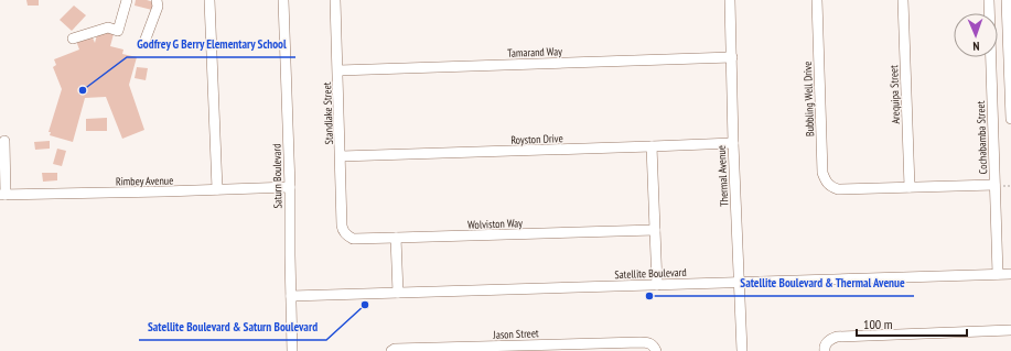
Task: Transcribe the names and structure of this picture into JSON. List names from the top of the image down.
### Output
{
  "streets": {
    "street": [
      "Tamarand Way",
      "Arequipa Street",
      "Bubbling Well Drive",
      "Standlake Street",
      "Cochabamba Street",
      "Royston Drive",
      "Saturn Boulevard",
      "Thermal Avenue",
      "Rimbey Avenue",
      "Wolviston Way",
      "Satellite Boulevard",
      "Jason Street"
    ]
  },
  "crossings": [
    ["Tamarand Way", "Standlake Street"],
    ["Tamarand Way", "Thermal Avenue"],
    ["Arequipa Street", "Bubbling Well Drive"],
    ["Standlake Street", "Royston Drive"],
    ["Standlake Street", "Wolviston Way"],
    ["Cochabamba Street", "Satellite Boulevard"],
    ["Royston Drive", "Thermal Avenue"],
    ["Saturn Boulevard", "Rimbey Avenue"],
    ["Saturn Boulevard", "Satellite Boulevard"],
    ["Thermal Avenue", "Satellite Boulevard"]
  ],
  "places": ["Godfrey G Berry Elementary School", "Satellite Boulevard & Thermal Avenue", "Satellite Boulevard & Saturn Boulevard"],
  "scale_bar": "100 m",
  "north": "bottom"
}
